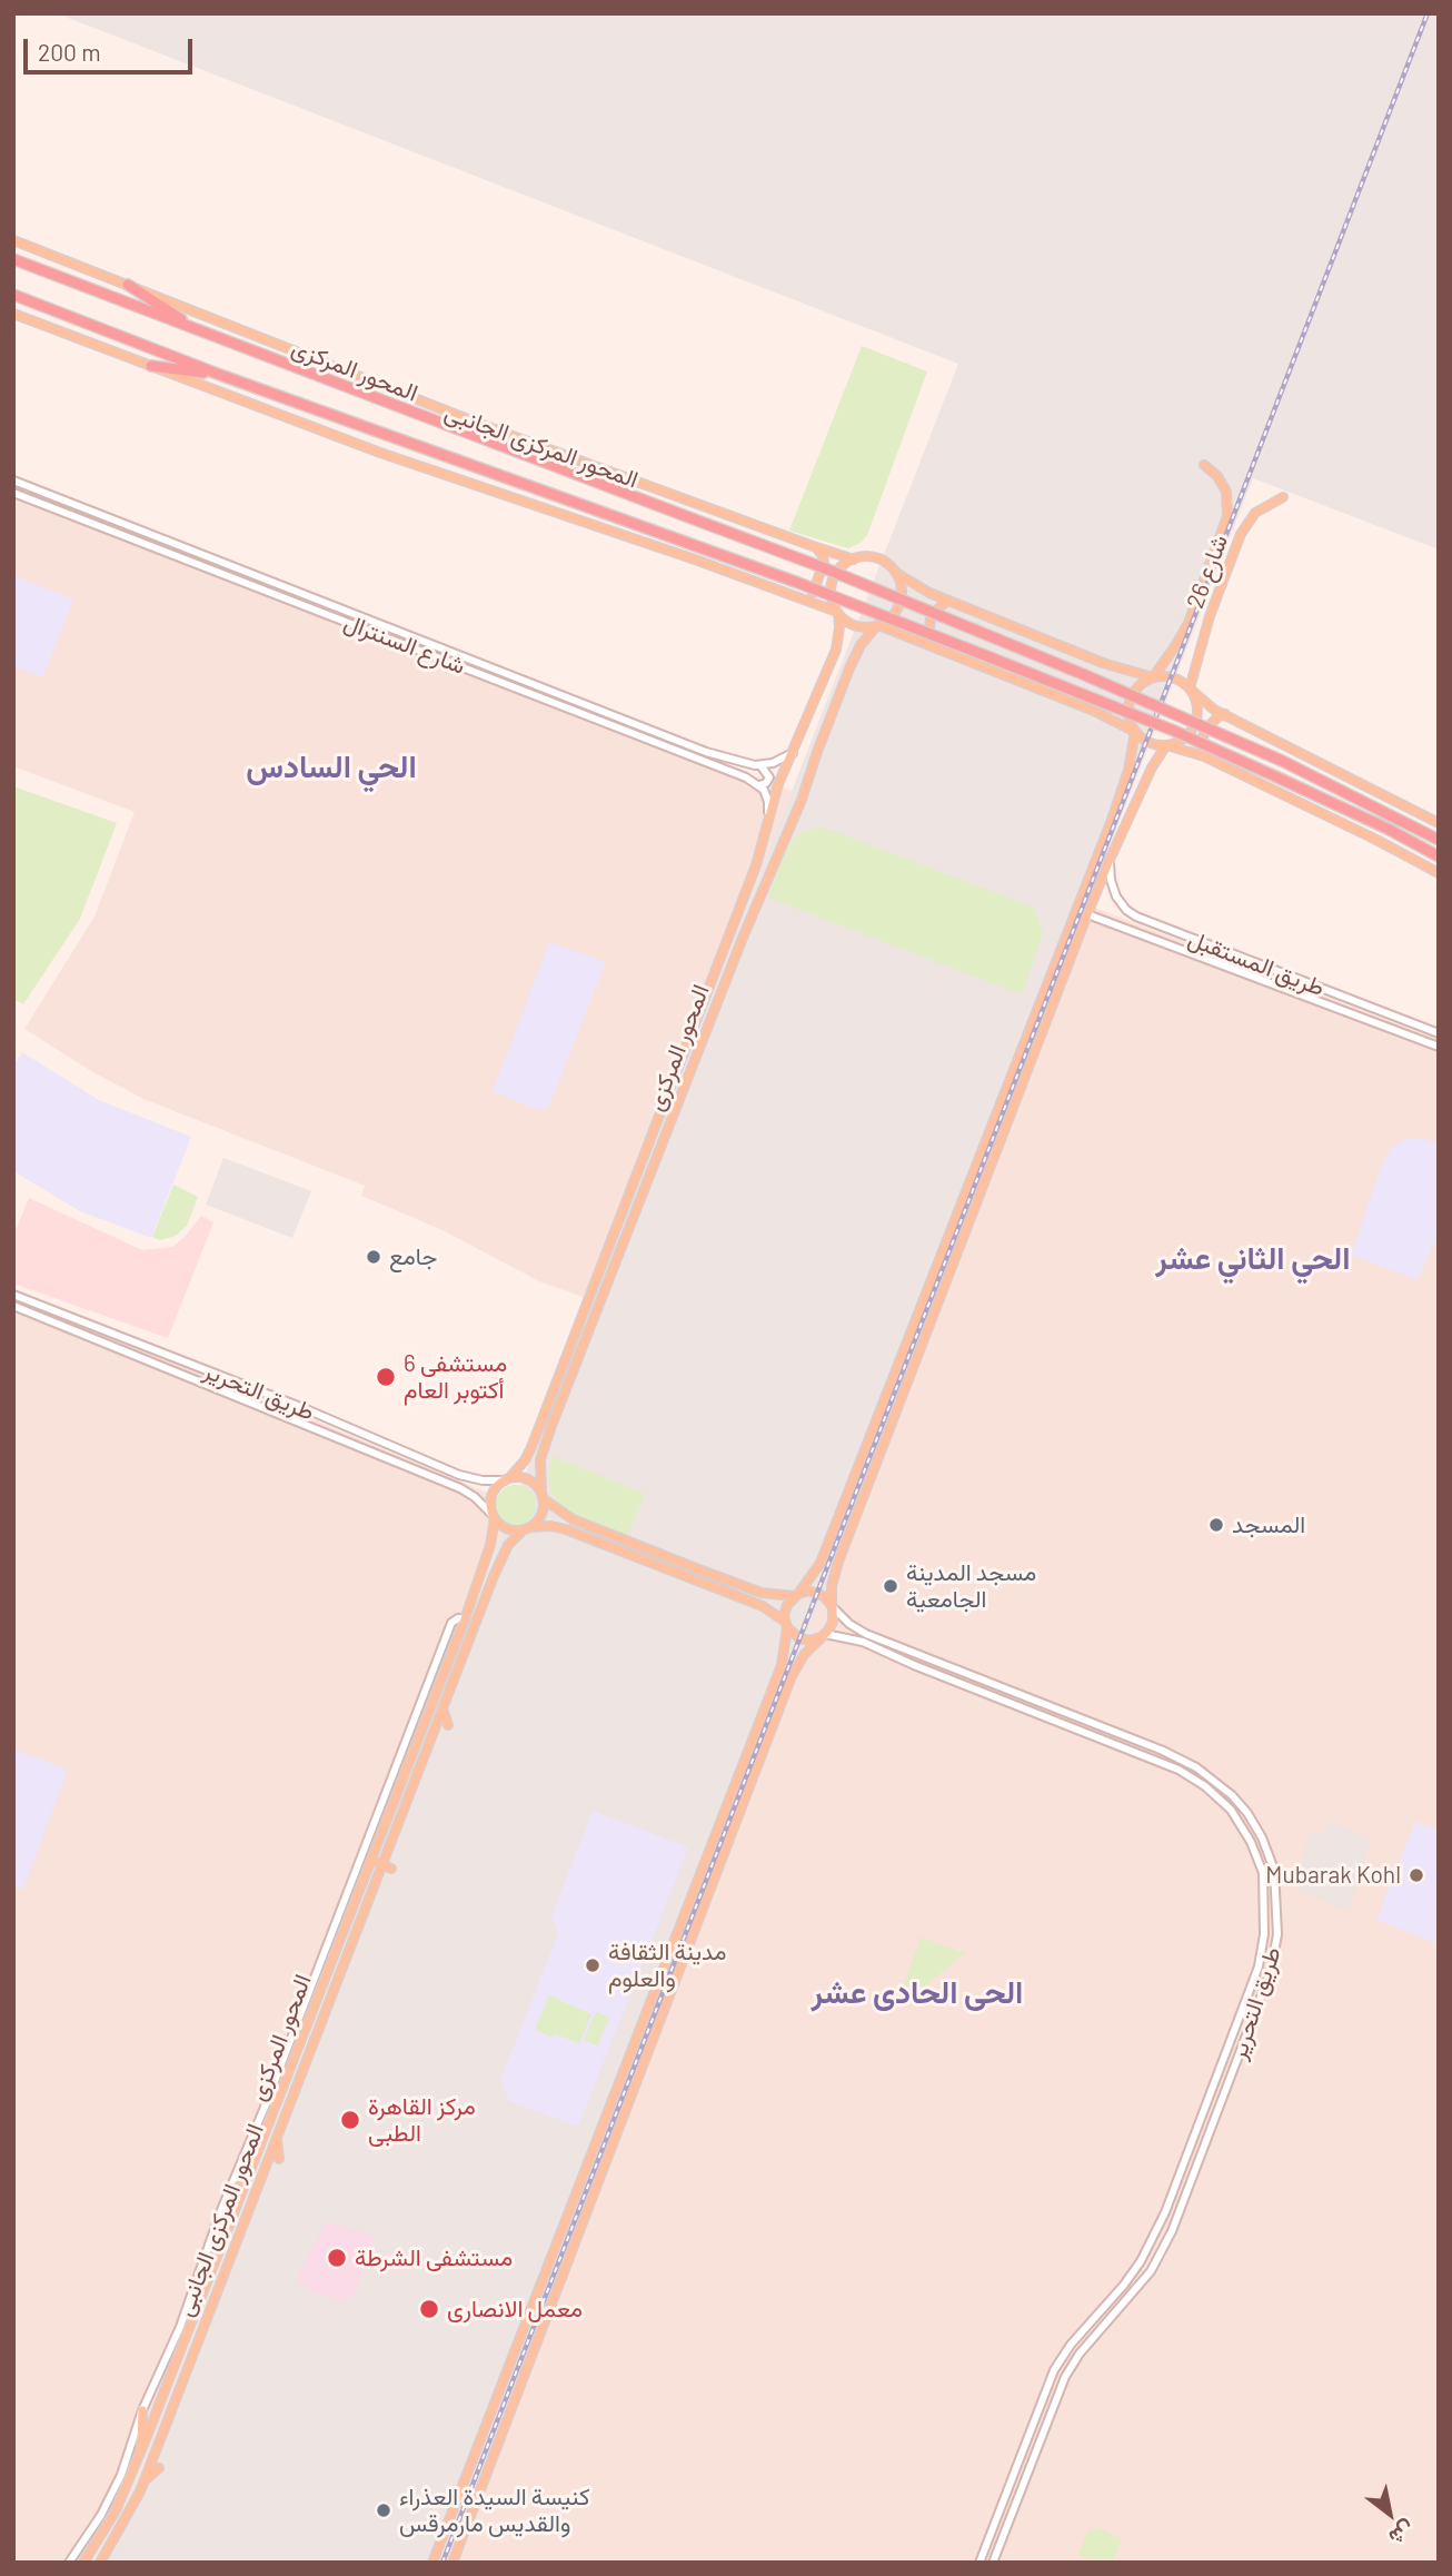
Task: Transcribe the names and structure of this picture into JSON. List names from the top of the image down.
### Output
{
  "streets": {
    "highway": ["المحور المركزى"],
    "main road": ["المحور المركزى الجانبى", "شارع 26"],
    "street": ["شارع السنترال", "طريق المستقبل", "طريق التحرير"]
  },
  "crossings": [
    ["المحور المركزى", "المحور المركزى الجانبى"],
    ["المحور المركزى", "طريق التحرير"]
  ],
  "districts": ["الحي السادس", "الحي الثاني عشر", "الحى الحادى عشر"],
  "places": [
    "جامع",
    "مستشفى 6 أكتوبر العام",
    "المسجد",
    "مسجد المدينة الجامعية",
    "Mubarak Kohl",
    "مدينة الثقافة والعلوم",
    "مركز القاهرة الطبى",
    "مستشفى الشرطة",
    "معمل الانصارى",
    "كنيسة السيدة العذراء والقديس مارمرقس"
  ],
  "scale_bar": "200 m",
  "north": "bottom right"
}
